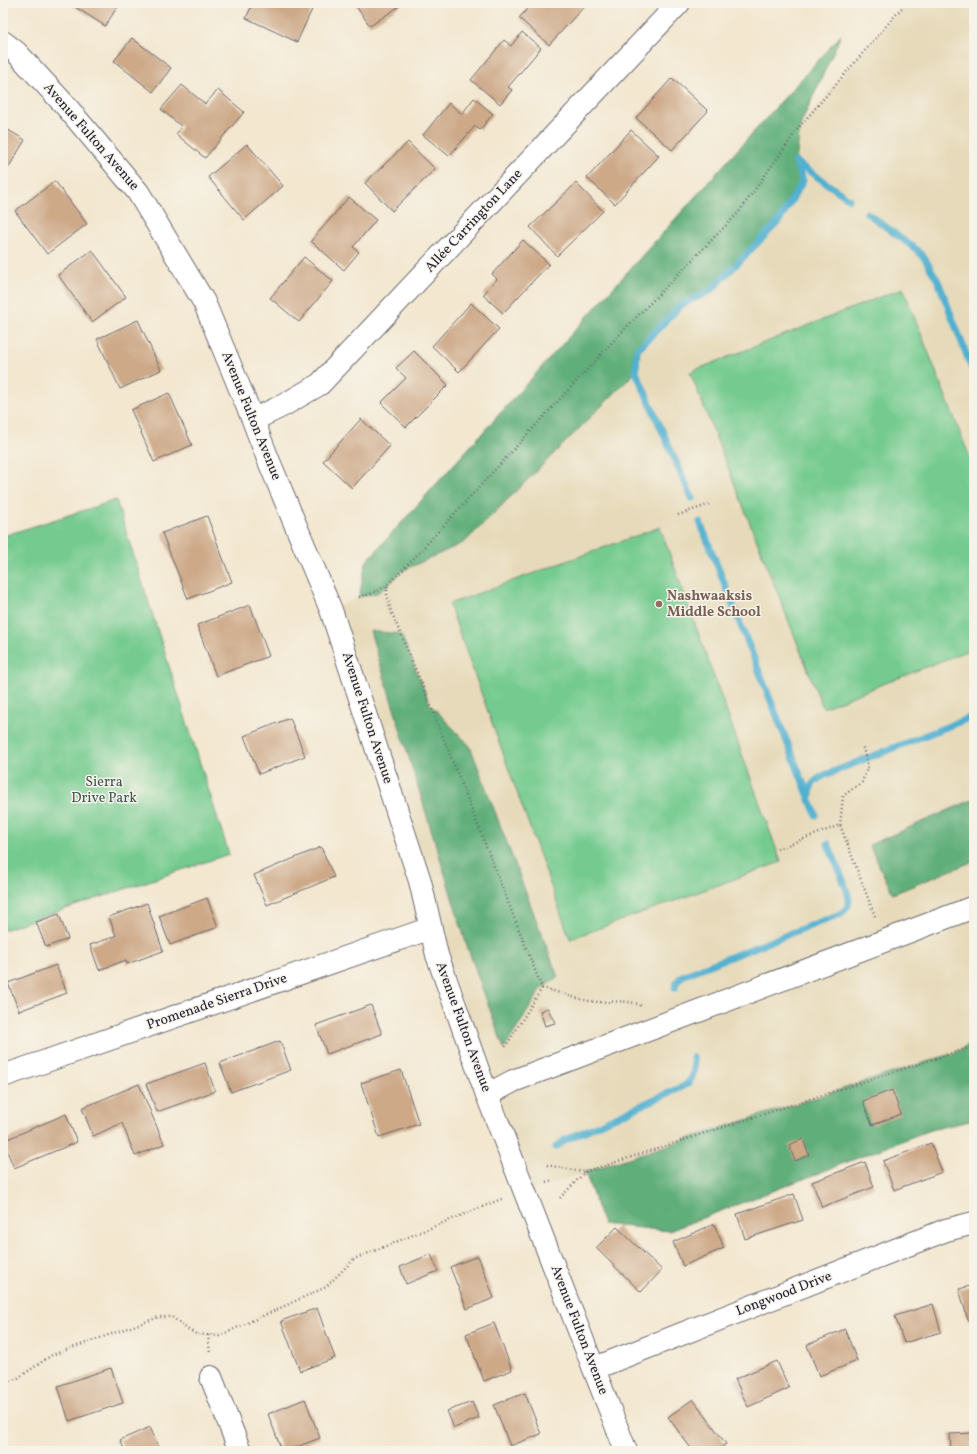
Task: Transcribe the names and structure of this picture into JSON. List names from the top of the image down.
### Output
{
  "streets": {
    "street": [
      "Avenue Fulton Avenue",
      "Allée Carrington Lane",
      "Promenade Sierra Drive",
      "Longwood Drive"
    ]
  },
  "crossings": [
    ["Avenue Fulton Avenue", "Allée Carrington Lane"],
    ["Avenue Fulton Avenue", "Promenade Sierra Drive"],
    ["Avenue Fulton Avenue", "Longwood Drive"]
  ],
  "parks": ["Sierra Drive Park"],
  "places": ["Nashwaaksis Middle School"]
}
